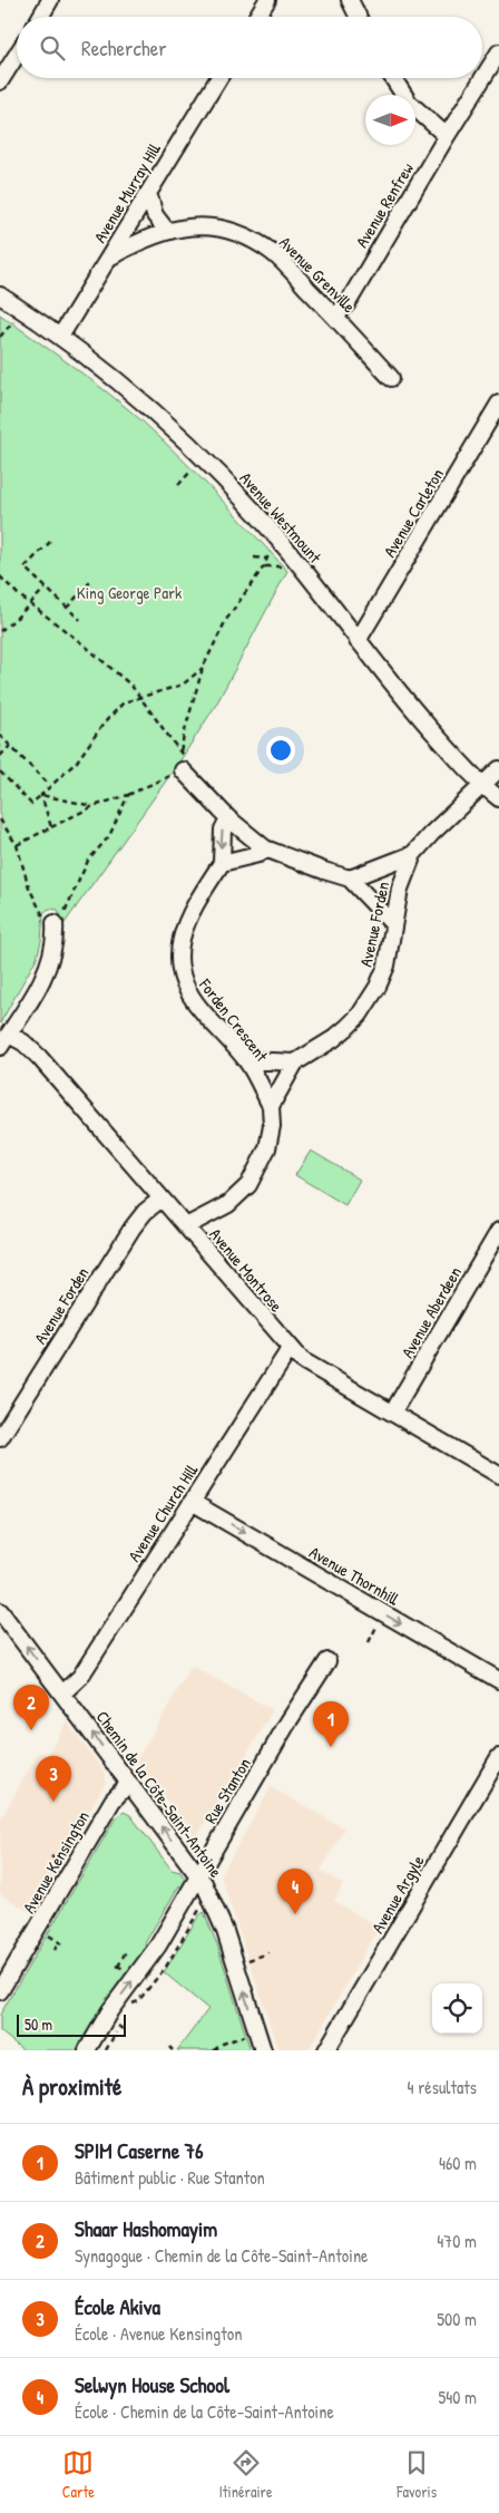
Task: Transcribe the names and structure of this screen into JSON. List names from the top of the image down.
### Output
{
  "streets": {
    "street": [
      "Avenue Murray Hill",
      "Avenue Renfrew",
      "Avenue Grenville",
      "Avenue Carleton",
      "Avenue Westmount",
      "Avenue Forden",
      "Forden Crescent",
      "Avenue Montrose",
      "Avenue Aberdeen",
      "Avenue Church Hill",
      "Avenue Thornhill",
      "Rue Stanton",
      "Chemin de la Côte-Saint-Antoine",
      "Avenue Kensington",
      "Avenue Argyle"
    ]
  },
  "crossings": [
    ["Avenue Murray Hill", "Avenue Grenville"],
    ["Avenue Murray Hill", "Avenue Westmount"],
    ["Avenue Renfrew", "Avenue Grenville"],
    ["Avenue Carleton", "Avenue Westmount"],
    ["Avenue Westmount", "Avenue Forden"],
    ["Avenue Forden", "Forden Crescent"],
    ["Avenue Forden", "Avenue Montrose"],
    ["Avenue Montrose", "Avenue Aberdeen"],
    ["Avenue Montrose", "Avenue Church Hill"],
    ["Avenue Church Hill", "Avenue Thornhill"],
    ["Avenue Church Hill", "Chemin de la Côte-Saint-Antoine"],
    ["Rue Stanton", "Chemin de la Côte-Saint-Antoine"],
    ["Chemin de la Côte-Saint-Antoine", "Avenue Kensington"]
  ],
  "one_way": ["Avenue Thornhill", "Rue Stanton", "Chemin de la Côte-Saint-Antoine"],
  "parks": ["King George Park"],
  "scale_bar": "50 m",
  "north": "right",
  "page": {
    "search": "Rechercher",
    "pins": [
      "2",
      "1",
      "3",
      "4"
    ],
    "scale": "50 m",
    "heading": ["À proximité", "4 résultats"],
    "list": [
      {
        "mark": "1",
        "name": "SPIM Caserne 76",
        "note": "Bâtiment public · Rue Stanton",
        "value": "460 m"
      },
      {
        "mark": "2",
        "name": "Shaar Hashomayim",
        "note": "Synagogue · Chemin de la Côte-Saint-Antoine",
        "value": "470 m"
      },
      {
        "mark": "3",
        "name": "École Akiva",
        "note": "École · Avenue Kensington",
        "value": "500 m"
      },
      {
        "mark": "4",
        "name": "Selwyn House School",
        "note": "École · Chemin de la Côte-Saint-Antoine",
        "value": "540 m"
      }
    ],
    "nav": ["Carte", "Itinéraire", "Favoris"]
  }
}
